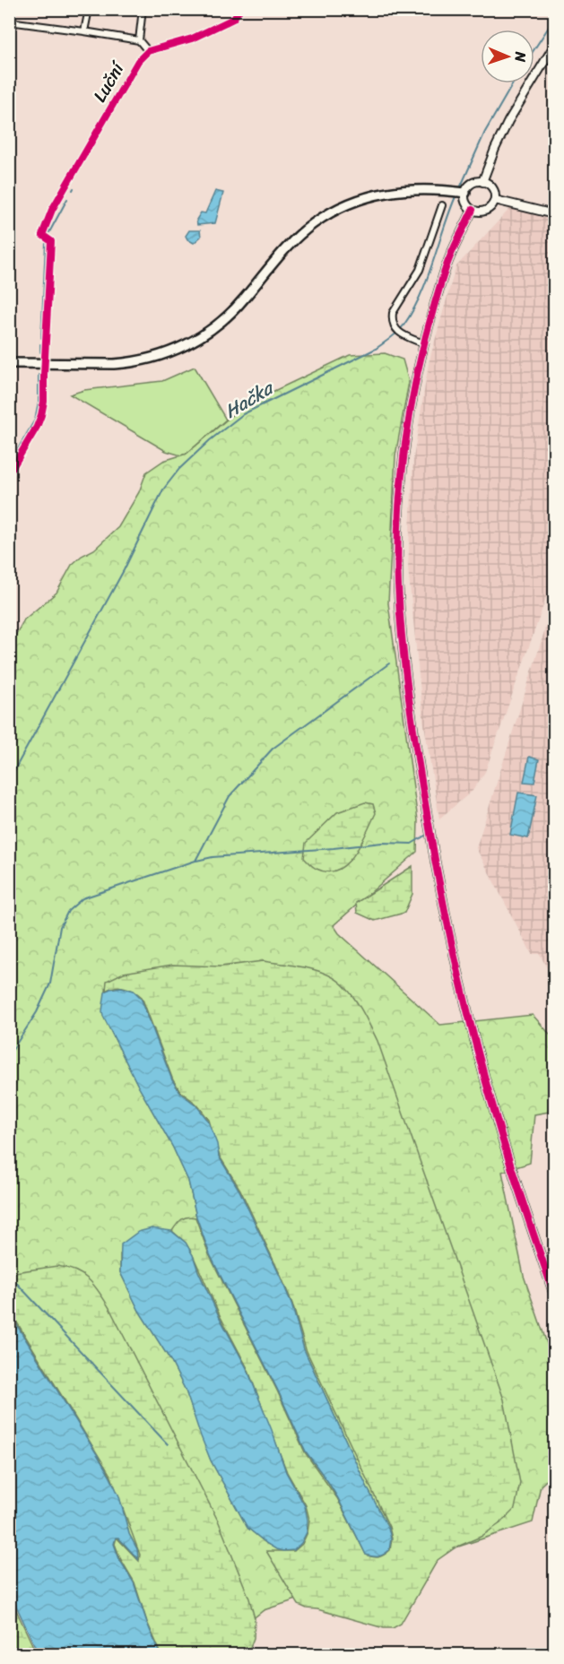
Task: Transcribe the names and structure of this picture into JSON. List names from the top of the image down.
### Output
{
  "streets": {
    "street": ["Luční"]
  },
  "water": ["Hačka"],
  "north": "right"
}
